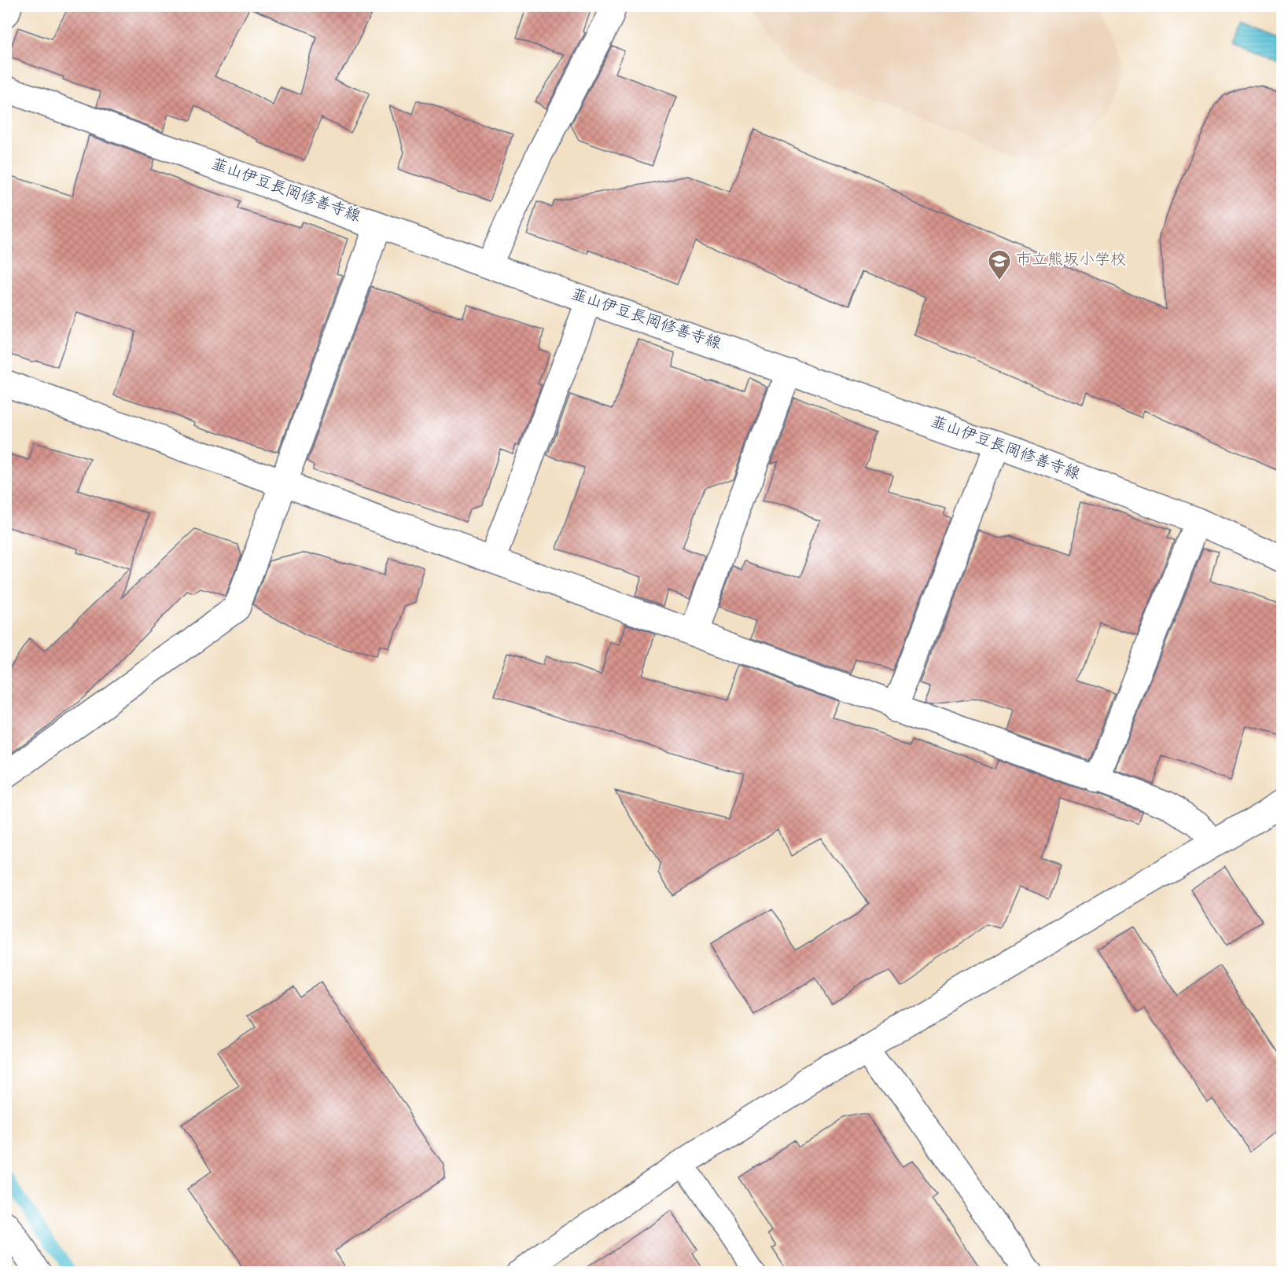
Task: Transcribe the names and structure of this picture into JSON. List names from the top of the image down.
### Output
{
  "streets": {
    "street": ["韮山伊豆長岡修善寺線"]
  },
  "places": {
    "school or university": ["市立熊坂小学校"]
  }
}
